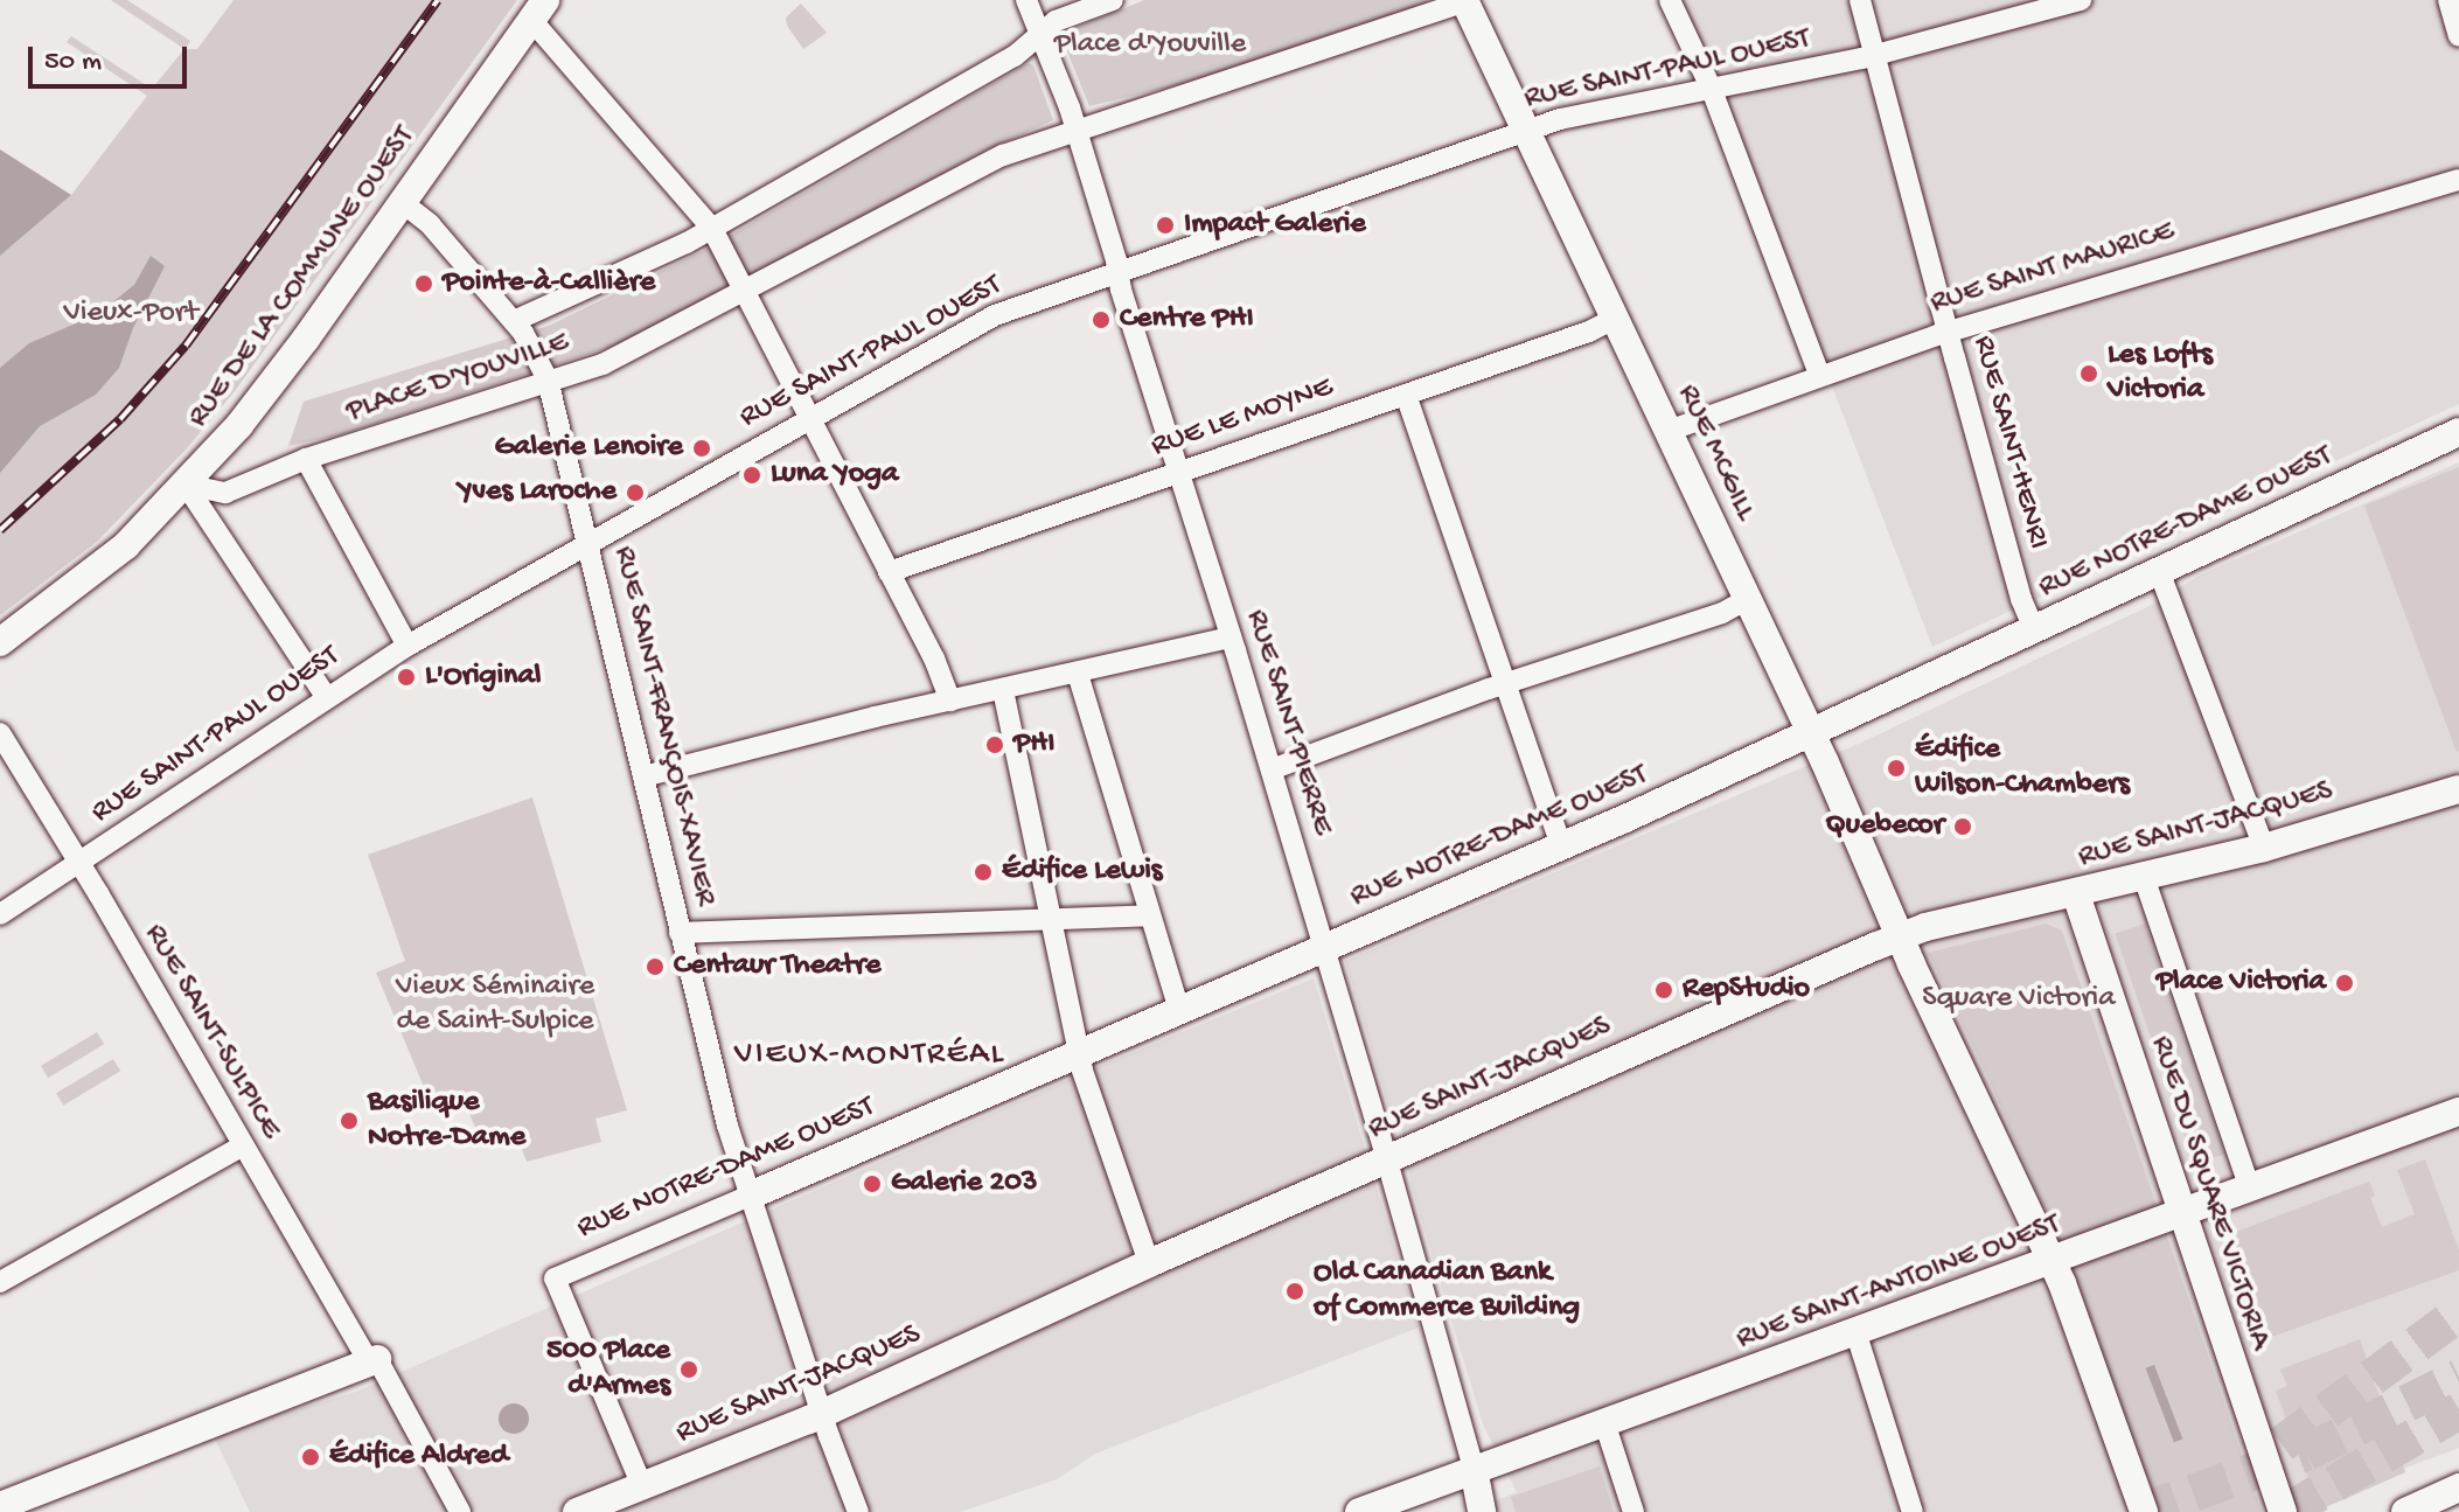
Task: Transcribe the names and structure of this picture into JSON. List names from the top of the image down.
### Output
{
  "streets": {
    "street": [
      "RUE SAINT-PAUL OUEST",
      "RUE SAINT MAURICE",
      "RUE DE LA COMMUNE OUEST",
      "PLACE D'YOUVILLE",
      "RUE LE MOYNE",
      "RUE SAINT-HENRI",
      "RUE MCGILL",
      "RUE NOTRE-DAME OUEST",
      "RUE SAINT-PIERRE",
      "RUE SAINT-FRANÇOIS-XAVIER",
      "RUE SAINT-JACQUES",
      "RUE SAINT-SULPICE",
      "RUE DU SQUARE VICTORIA",
      "RUE SAINT-ANTOINE OUEST"
    ]
  },
  "crossings": [
    ["RUE SAINT-PAUL OUEST", "RUE SAINT-HENRI"],
    ["RUE SAINT-PAUL OUEST", "RUE MCGILL"],
    ["RUE SAINT-PAUL OUEST", "RUE SAINT-PIERRE"],
    ["RUE SAINT-PAUL OUEST", "RUE SAINT-FRANÇOIS-XAVIER"],
    ["RUE SAINT-PAUL OUEST", "RUE SAINT-SULPICE"],
    ["RUE SAINT MAURICE", "RUE SAINT-HENRI"],
    ["RUE SAINT MAURICE", "RUE MCGILL"],
    ["RUE DE LA COMMUNE OUEST", "PLACE D'YOUVILLE"],
    ["RUE DE LA COMMUNE OUEST", "RUE SAINT-FRANÇOIS-XAVIER"],
    ["PLACE D'YOUVILLE", "RUE MCGILL"],
    ["PLACE D'YOUVILLE", "RUE SAINT-PIERRE"],
    ["PLACE D'YOUVILLE", "RUE SAINT-FRANÇOIS-XAVIER"],
    ["RUE LE MOYNE", "RUE MCGILL"],
    ["RUE LE MOYNE", "RUE SAINT-PIERRE"],
    ["RUE SAINT-HENRI", "RUE NOTRE-DAME OUEST"],
    ["RUE MCGILL", "RUE NOTRE-DAME OUEST"],
    ["RUE MCGILL", "RUE SAINT-JACQUES"],
    ["RUE NOTRE-DAME OUEST", "RUE SAINT-PIERRE"],
    ["RUE NOTRE-DAME OUEST", "RUE SAINT-FRANÇOIS-XAVIER"],
    ["RUE NOTRE-DAME OUEST", "RUE SAINT-JACQUES"],
    ["RUE SAINT-PIERRE", "RUE SAINT-JACQUES"],
    ["RUE SAINT-PIERRE", "RUE SAINT-ANTOINE OUEST"],
    ["RUE SAINT-FRANÇOIS-XAVIER", "RUE SAINT-JACQUES"],
    ["RUE SAINT-JACQUES", "RUE DU SQUARE VICTORIA"],
    ["RUE DU SQUARE VICTORIA", "RUE SAINT-ANTOINE OUEST"]
  ],
  "districts": ["VIEUX-MONTRÉAL"],
  "parks": [
    "Place d'Youville",
    "Vieux-Port",
    "Vieux Séminaire de Saint-Sulpice",
    "Square Victoria"
  ],
  "places": [
    "Impact Galerie",
    "Pointe-à-Callière",
    "Centre PHI",
    "Les Lofts Victoria",
    "Galerie Lenoire",
    "Luna Yoga",
    "Yves Laroche",
    "L'Original",
    "PHI",
    "Édifice Wilson-Chambers",
    "Quebecor",
    "Édifice Lewis",
    "Centaur Theatre",
    "Place Victoria",
    "RepStudio",
    "Basilique Notre-Dame",
    "Galerie 203",
    "Old Canadian Bank of Commerce Building",
    "500 Place d'Armes",
    "Édifice Aldred"
  ],
  "scale_bar": "50 m"
}
